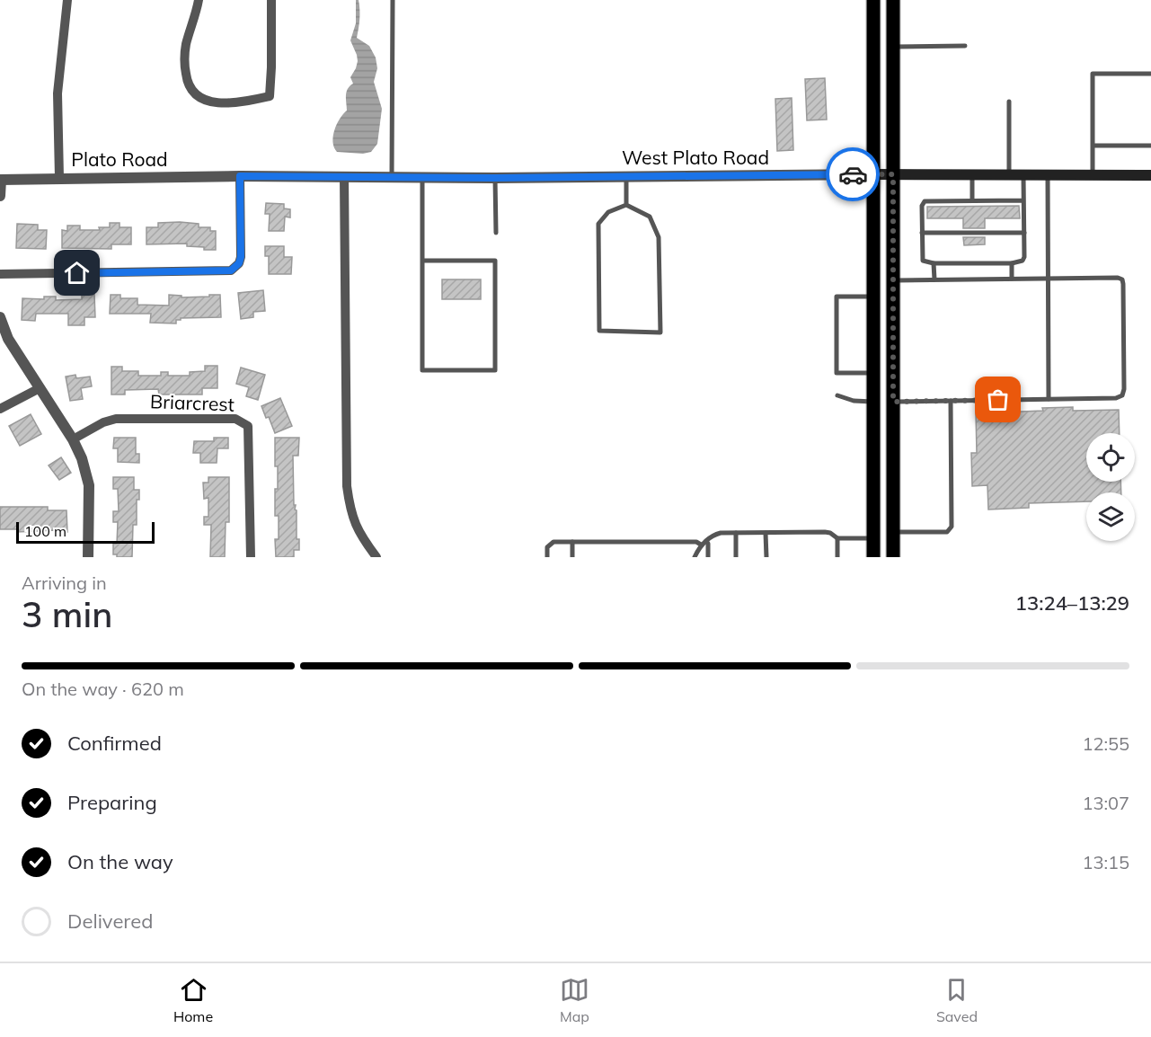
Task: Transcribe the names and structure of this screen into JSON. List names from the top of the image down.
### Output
{
  "streets": {
    "main road": ["West Plato Road"],
    "street": ["Plato Road", "Briarcrest"]
  },
  "crossings": [
    ["West Plato Road", "Plato Road"]
  ],
  "scale_bar": "100 m",
  "page": {
    "scale": "100 m",
    "heading": ["3 min", "Arriving in", "13:24–13:29"],
    "bar": "On the way · 620 m",
    "list": [
      ["Confirmed", "12:55"],
      ["Preparing", "13:07"],
      ["On the way", "13:15"],
      "Delivered"
    ],
    "tabs": ["Home", "Map", "Saved"]
  }
}
